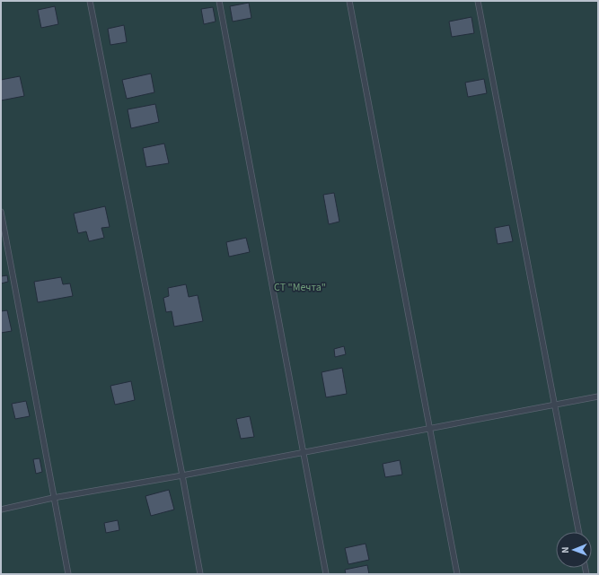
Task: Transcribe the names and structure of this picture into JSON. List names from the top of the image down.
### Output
{
  "parks": ["СТ \"Мечта\""],
  "north": "left"
}
